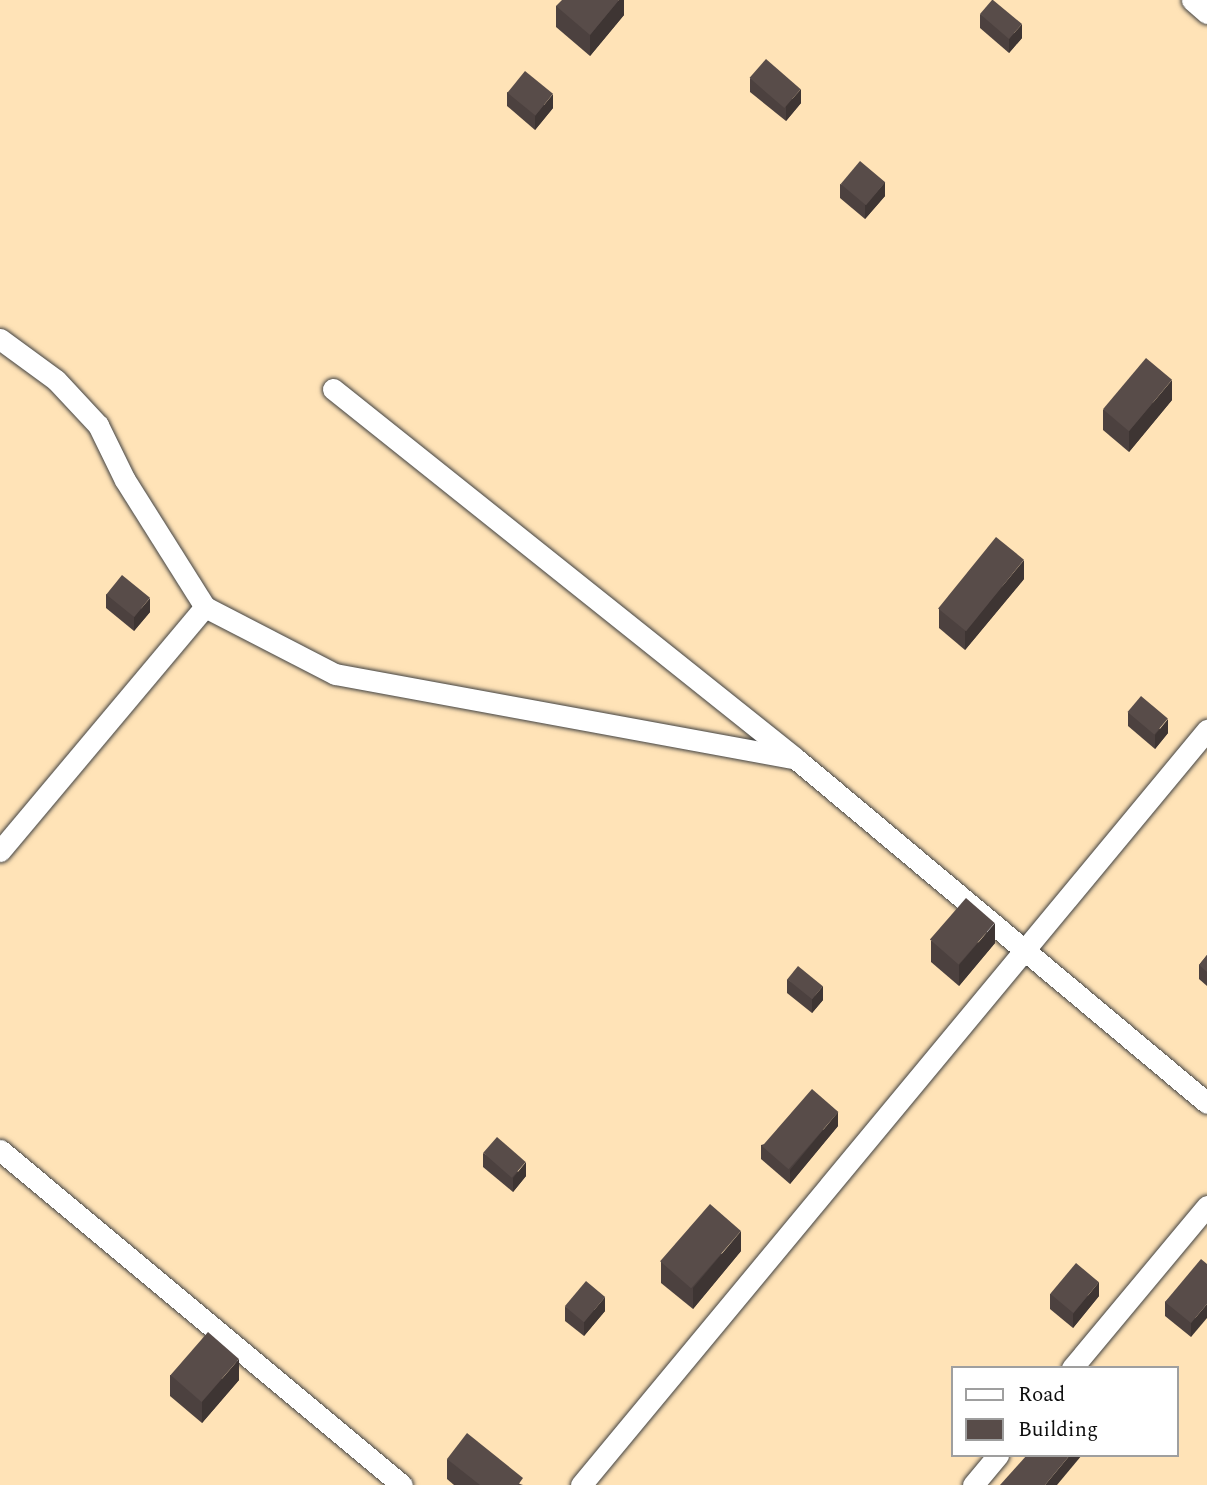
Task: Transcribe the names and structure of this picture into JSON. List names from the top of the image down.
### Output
{
  "legend": ["Road", "Building"]
}
